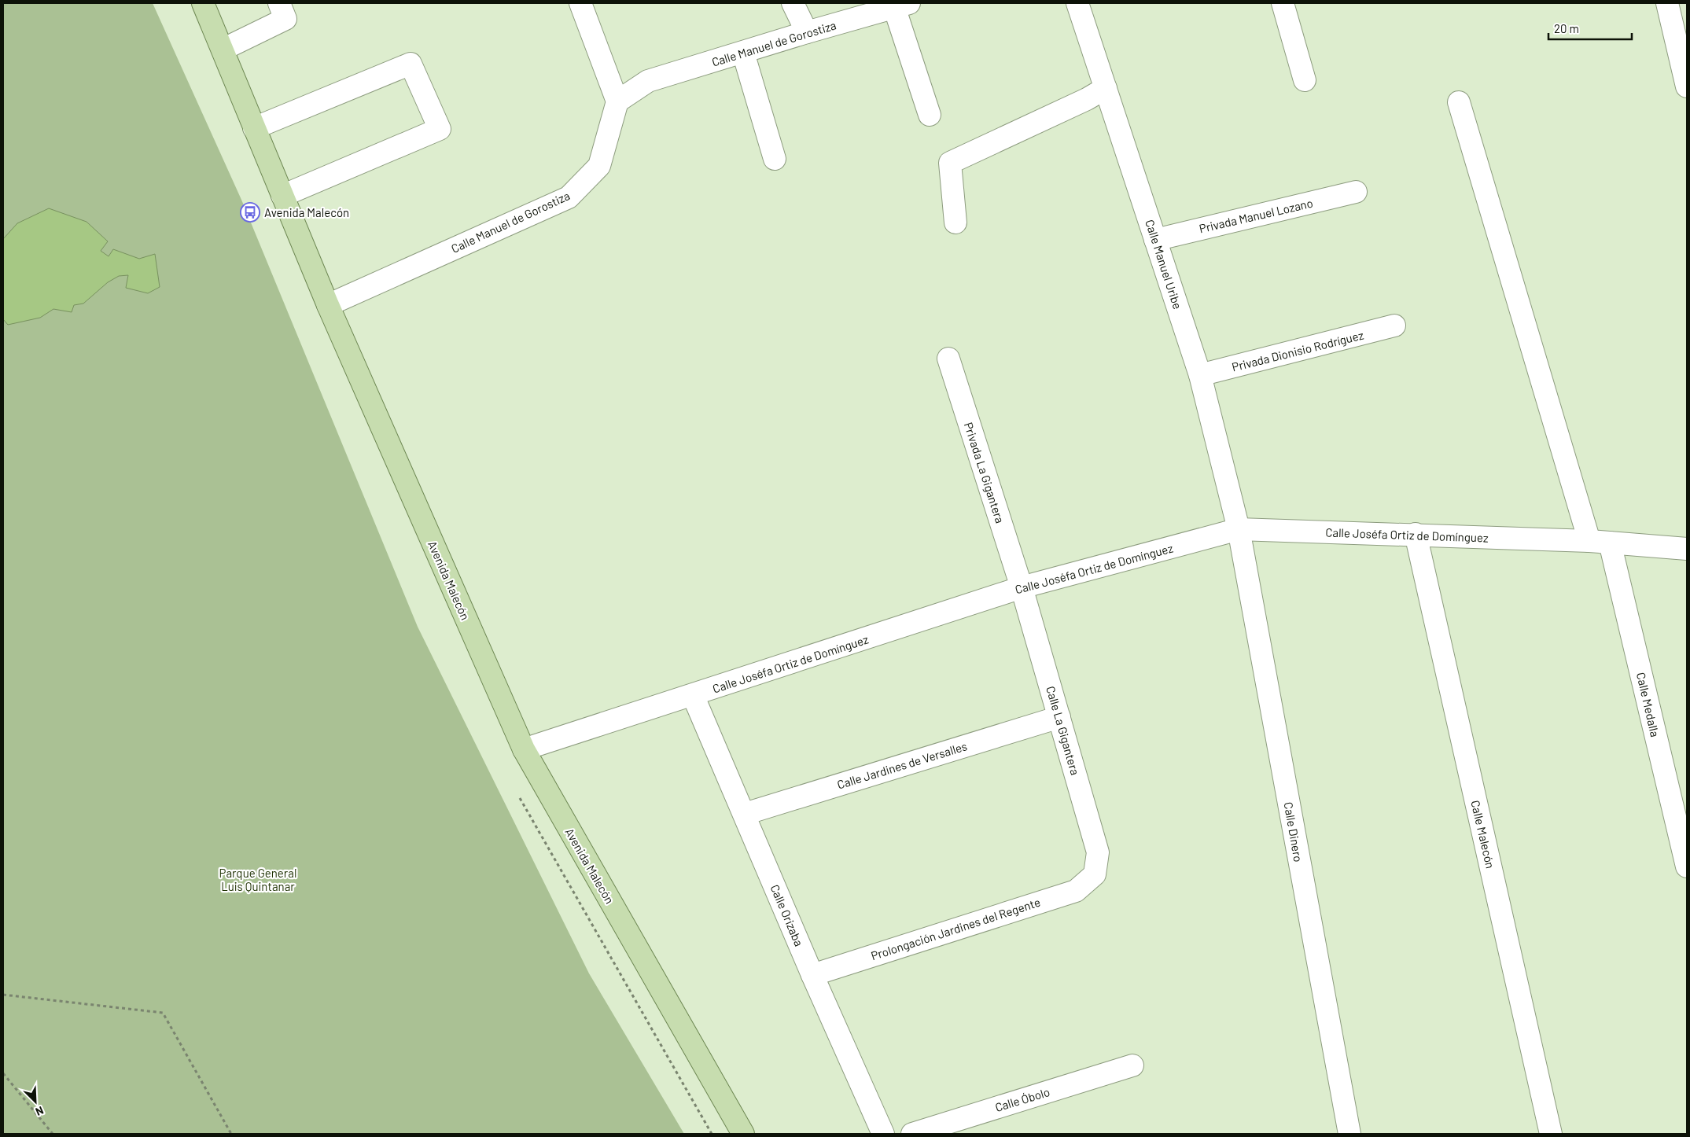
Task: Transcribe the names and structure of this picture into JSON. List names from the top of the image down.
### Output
{
  "streets": {
    "main road": ["Avenida Malecón"],
    "street": [
      "Calle Manuel de Gorostiza",
      "Privada Manuel Lozano",
      "Calle Manuel Uribe",
      "Privada Dionisio Rodríguez",
      "Privada La Gigantera",
      "Calle Joséfa Ortiz de Domínguez",
      "Calle Medalla",
      "Calle La Gigantera",
      "Calle Jardines de Versalles",
      "Calle Dinero",
      "Calle Malecón",
      "Calle Orizaba",
      "Prolongación Jardines del Regente",
      "Calle Óbolo"
    ]
  },
  "crossings": [
    ["Calle Manuel de Gorostiza", "Avenida Malecón"],
    ["Privada Manuel Lozano", "Calle Manuel Uribe"],
    ["Calle Manuel Uribe", "Privada Dionisio Rodríguez"],
    ["Calle Manuel Uribe", "Calle Joséfa Ortiz de Domínguez"],
    ["Calle Manuel Uribe", "Calle Dinero"],
    ["Privada La Gigantera", "Calle Joséfa Ortiz de Domínguez"],
    ["Privada La Gigantera", "Calle La Gigantera"],
    ["Calle Joséfa Ortiz de Domínguez", "Avenida Malecón"],
    ["Calle Joséfa Ortiz de Domínguez", "Calle Medalla"],
    ["Calle Joséfa Ortiz de Domínguez", "Calle La Gigantera"],
    ["Calle Joséfa Ortiz de Domínguez", "Calle Dinero"],
    ["Calle Joséfa Ortiz de Domínguez", "Calle Malecón"],
    ["Calle Joséfa Ortiz de Domínguez", "Calle Orizaba"],
    ["Calle La Gigantera", "Calle Jardines de Versalles"],
    ["Calle La Gigantera", "Prolongación Jardines del Regente"],
    ["Calle Jardines de Versalles", "Calle Orizaba"],
    ["Calle Orizaba", "Prolongación Jardines del Regente"]
  ],
  "parks": ["Parque General Luis Quintanar"],
  "places": {
    "bus stop": ["Avenida Malecón"]
  },
  "scale_bar": "20 m",
  "north": "bottom right"
}
